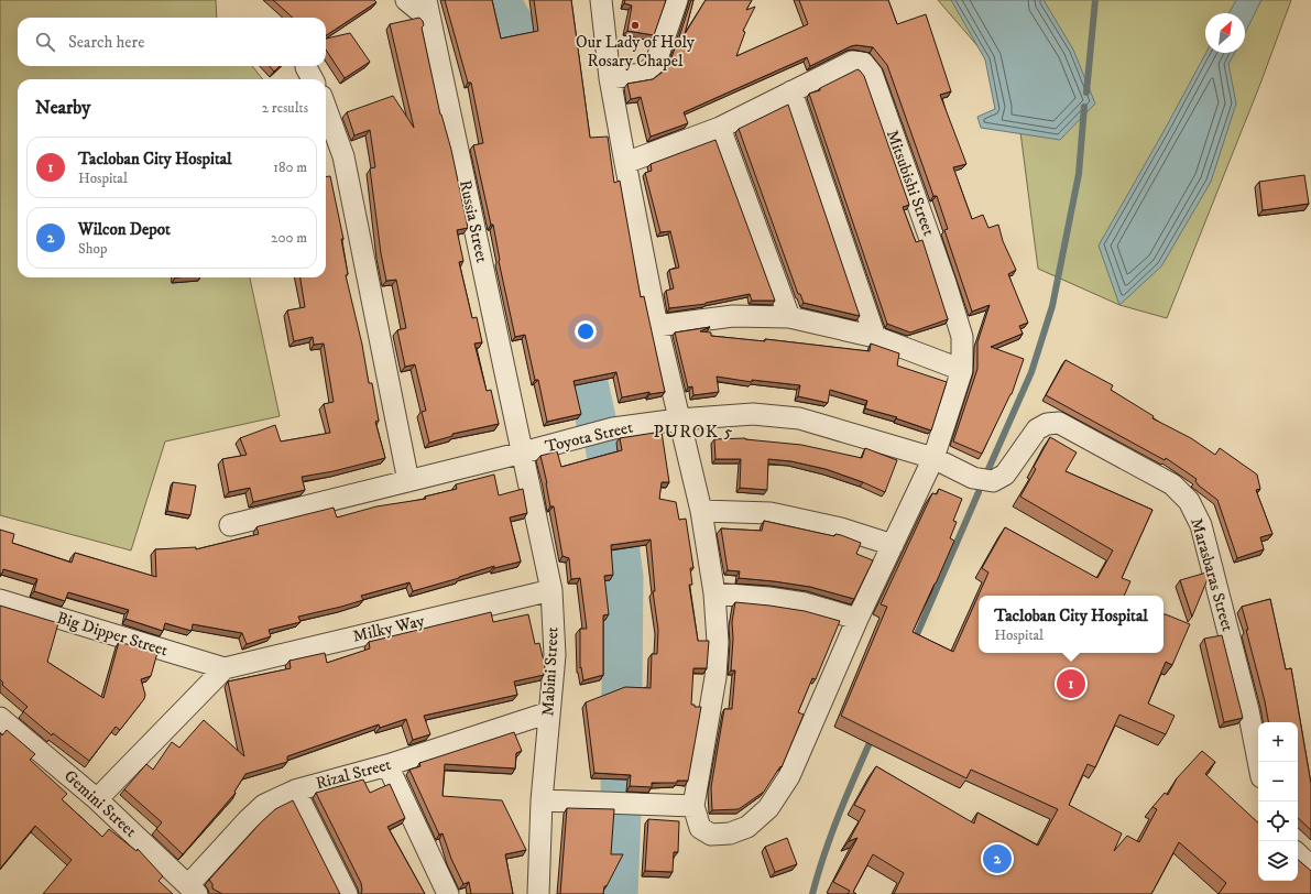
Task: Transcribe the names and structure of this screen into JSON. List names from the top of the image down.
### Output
{
  "streets": {
    "street": [
      "Mitsubishi Street",
      "Russia Street",
      "Toyota Street",
      "Marasbaras Street",
      "Milky Way",
      "Big Dipper Street",
      "Mabini Street",
      "Rizal Street",
      "Gemini Street"
    ]
  },
  "crossings": [
    ["Mitsubishi Street", "Toyota Street"],
    ["Russia Street", "Toyota Street"],
    ["Russia Street", "Mabini Street"],
    ["Toyota Street", "Marasbaras Street"],
    ["Toyota Street", "Mabini Street"],
    ["Milky Way", "Big Dipper Street"],
    ["Milky Way", "Mabini Street"],
    ["Mabini Street", "Rizal Street"],
    ["Rizal Street", "Gemini Street"]
  ],
  "districts": ["PUROK 5"],
  "places": ["Our Lady of Holy Rosary Chapel"],
  "north": "top right",
  "page": {
    "search": "Search here",
    "heading": ["Nearby", "2 results"],
    "list": [
      {
        "mark": "1",
        "name": "Tacloban City Hospital",
        "note": "Hospital",
        "value": "180 m"
      },
      {
        "mark": "2",
        "name": "Wilcon Depot",
        "note": "Shop",
        "value": "200 m"
      }
    ],
    "popup": ["Tacloban City Hospital", "Hospital"],
    "pins": ["1", "2"],
    "map_buttons": ["+", "−"]
  }
}
